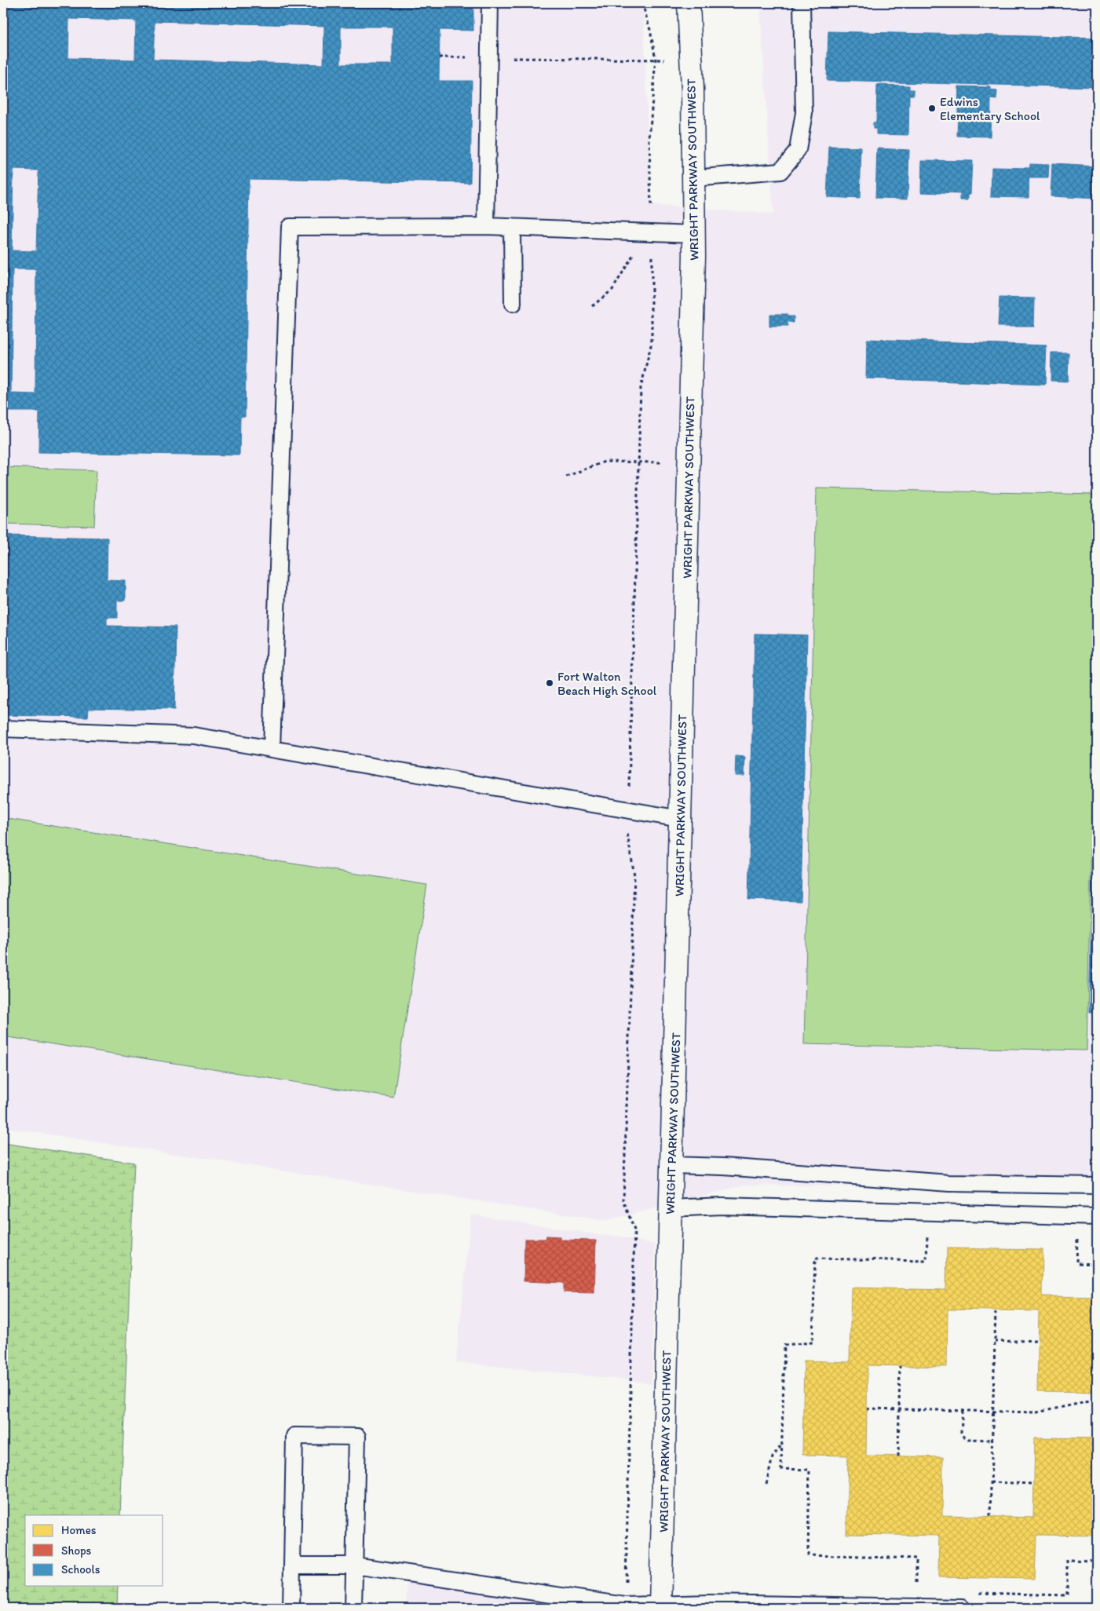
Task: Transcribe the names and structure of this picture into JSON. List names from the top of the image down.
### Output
{
  "streets": {
    "street": ["WRIGHT PARKWAY SOUTHWEST"]
  },
  "places": ["Edwins Elementary School", "Fort Walton Beach High School"],
  "legend": ["Homes", "Shops", "Schools"]
}
